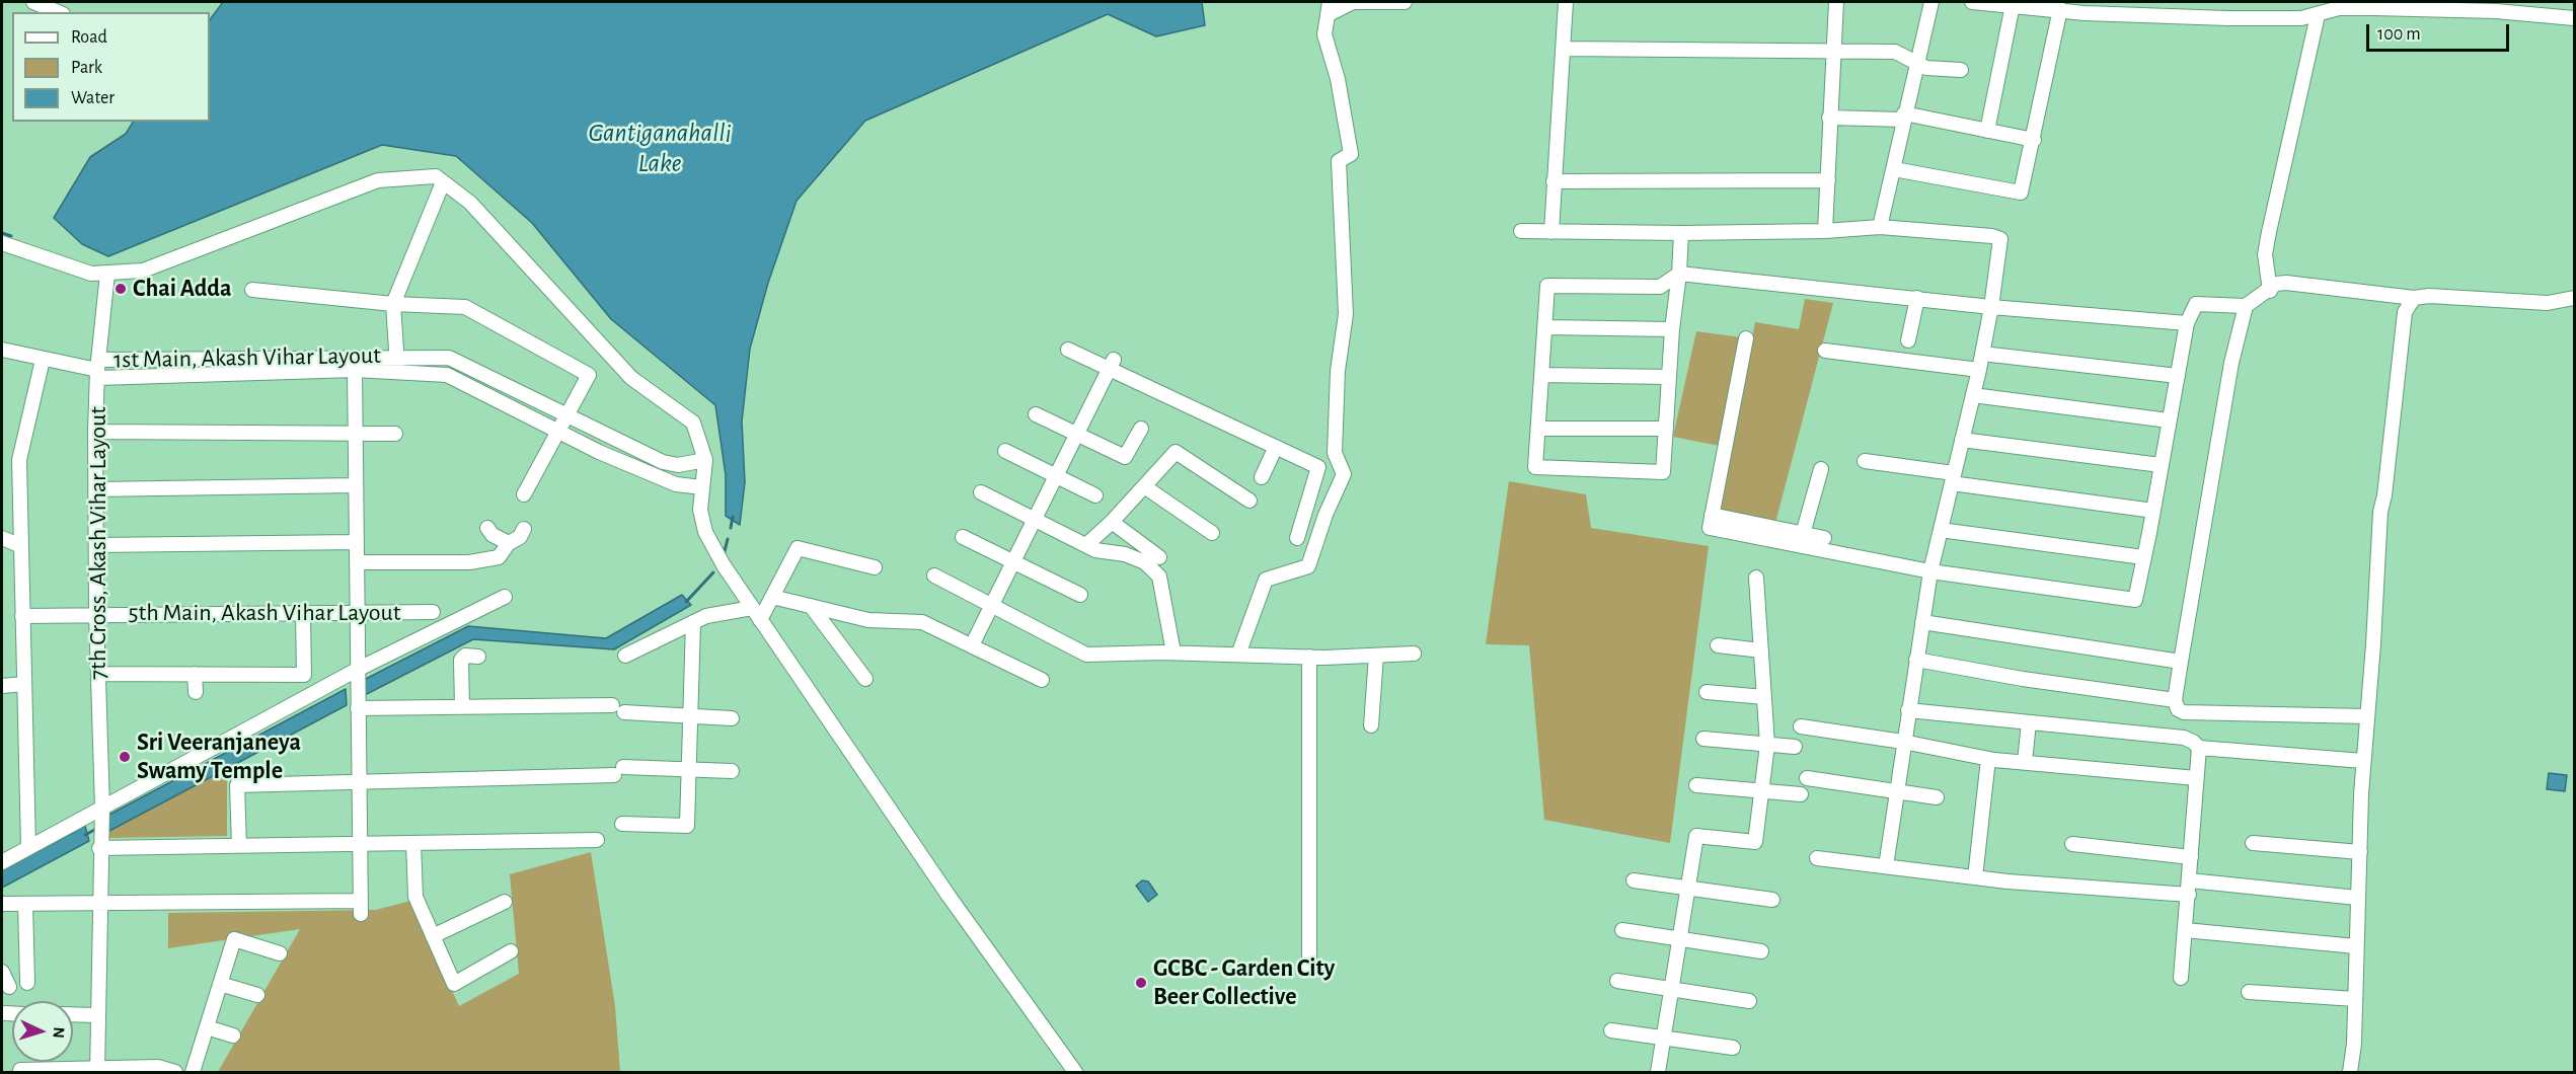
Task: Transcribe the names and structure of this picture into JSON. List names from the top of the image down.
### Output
{
  "streets": {
    "street": ["1st Main, Akash Vihar Layout", "7th Cross, Akash Vihar Layout", "5th Main, Akash Vihar Layout"]
  },
  "crossings": [
    ["1st Main, Akash Vihar Layout", "7th Cross, Akash Vihar Layout"],
    ["7th Cross, Akash Vihar Layout", "5th Main, Akash Vihar Layout"]
  ],
  "water": ["Gantiganahalli Lake"],
  "places": ["Chai Adda", "Sri Veeranjaneya Swamy Temple", "GCBC - Garden City Beer Collective"],
  "legend": ["Road", "Park", "Water"],
  "scale_bar": "100 m",
  "north": "right"
}
